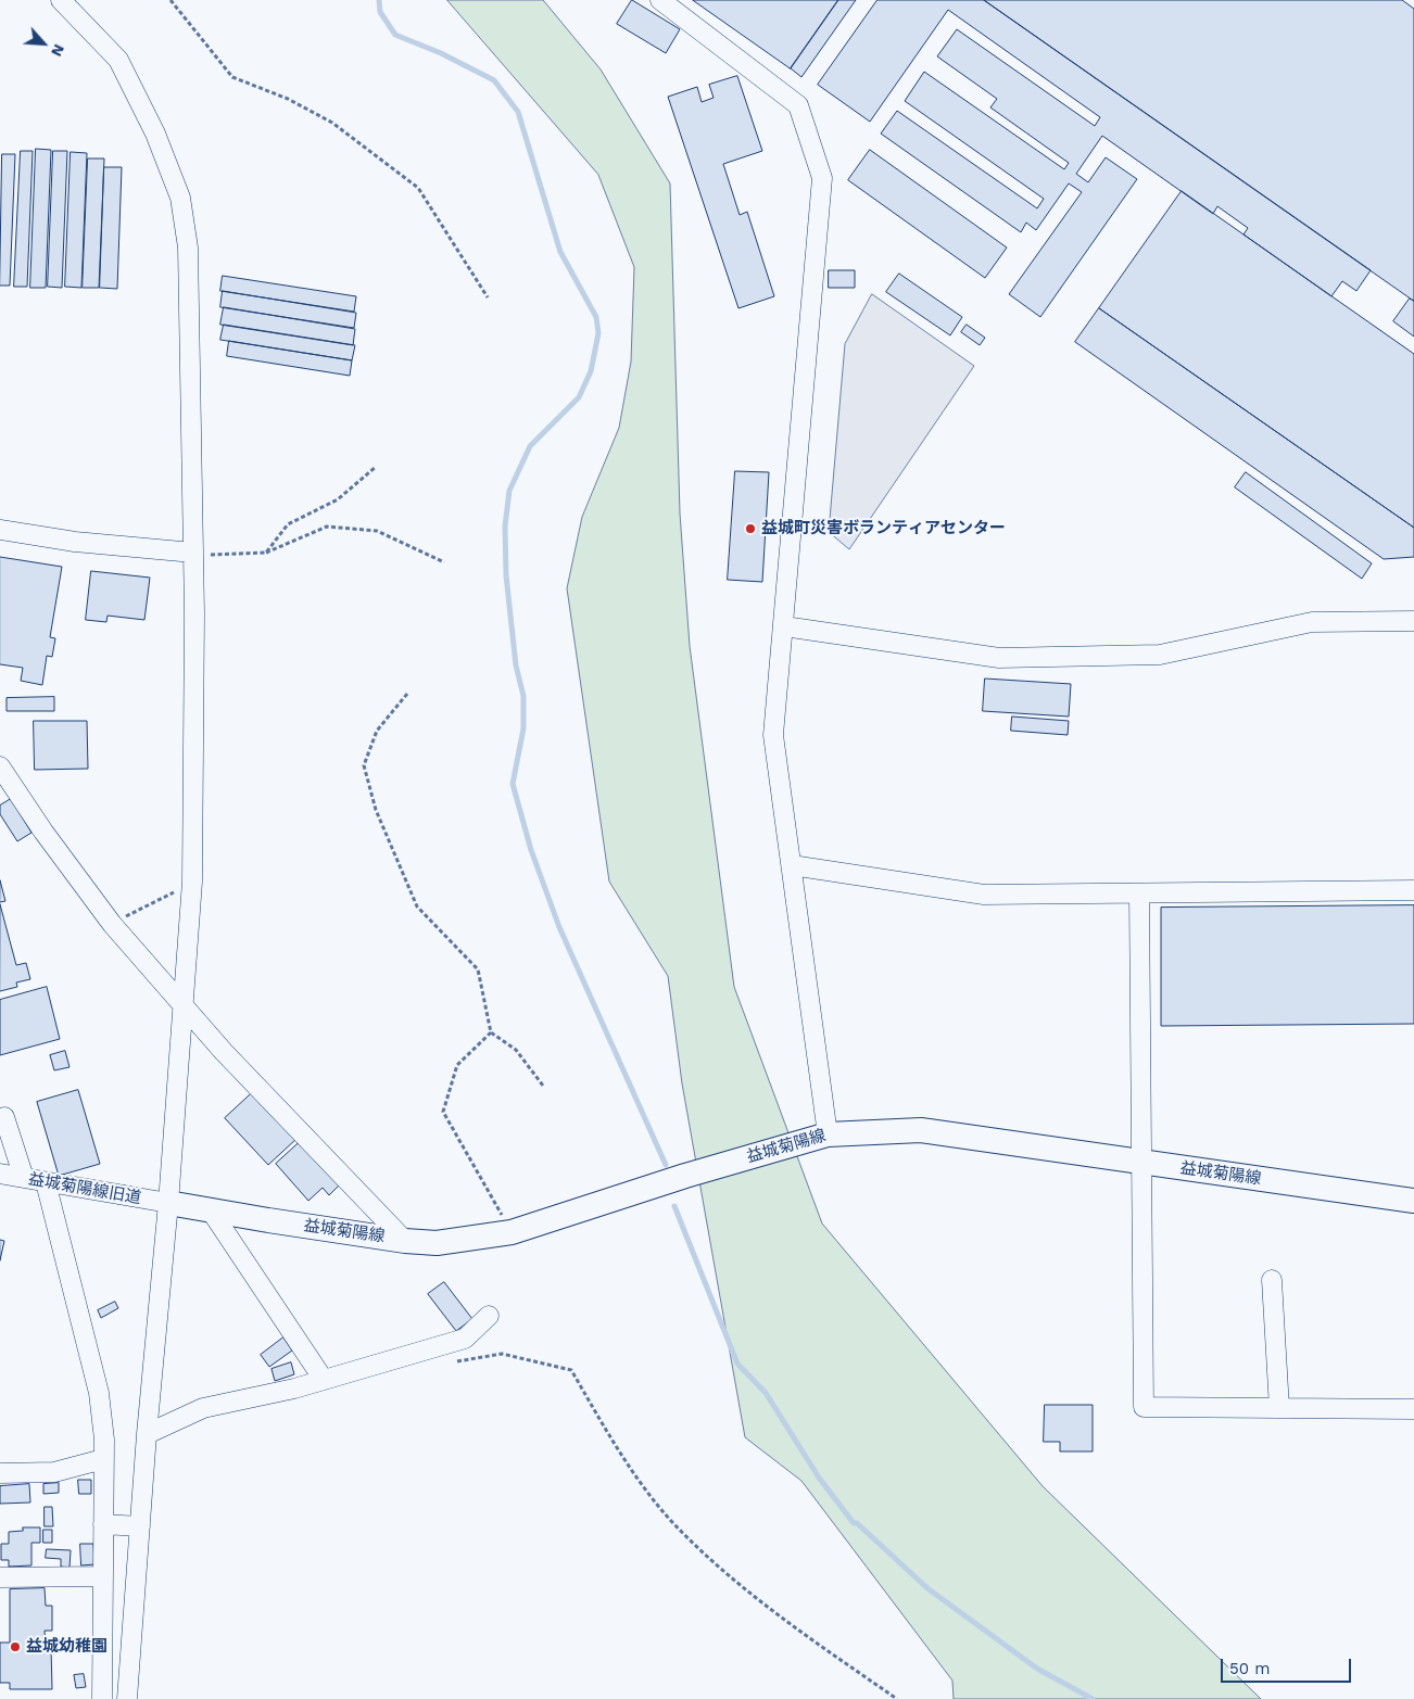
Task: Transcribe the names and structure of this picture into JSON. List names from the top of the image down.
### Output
{
  "streets": {
    "main road": ["益城菊陽線"],
    "street": ["益城菊陽線旧道"]
  },
  "crossings": [
    ["益城菊陽線", "益城菊陽線旧道"]
  ],
  "places": ["益城町災害ボランティアセンター", "益城幼稚園"],
  "scale_bar": "50 m",
  "north": "bottom right"
}
